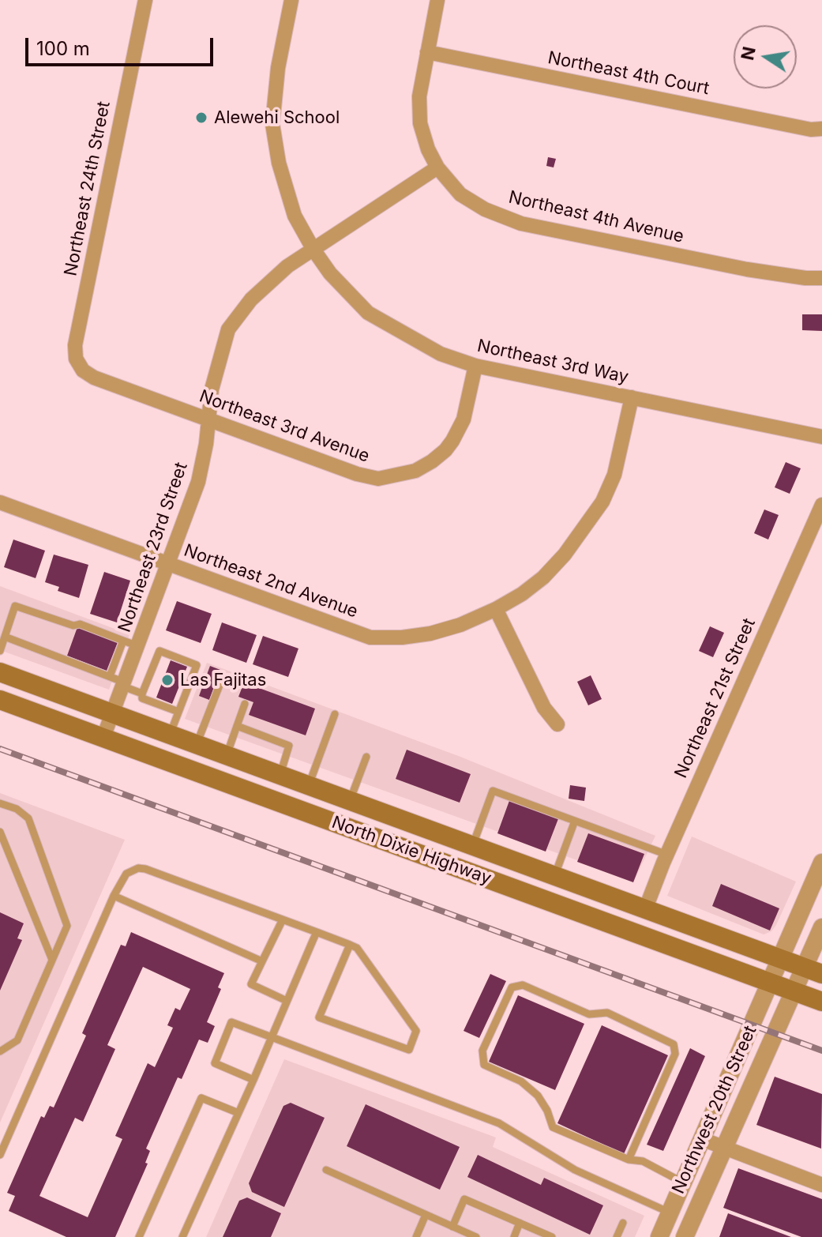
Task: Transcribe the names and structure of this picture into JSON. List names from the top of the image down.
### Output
{
  "streets": {
    "main road": ["North Dixie Highway"],
    "street": [
      "Northeast 4th Court",
      "Northeast 24th Street",
      "Northeast 4th Avenue",
      "Northeast 3rd Way",
      "Northeast 3rd Avenue",
      "Northeast 23rd Street",
      "Northeast 2nd Avenue",
      "Northeast 21st Street",
      "Northwest 20th Street"
    ]
  },
  "crossings": [
    ["Northeast 4th Court", "Northeast 4th Avenue"],
    ["Northeast 24th Street", "Northeast 3rd Avenue"],
    ["Northeast 4th Avenue", "Northeast 23rd Street"],
    ["Northeast 3rd Way", "Northeast 3rd Avenue"],
    ["Northeast 3rd Way", "Northeast 23rd Street"],
    ["Northeast 3rd Way", "Northeast 2nd Avenue"],
    ["Northeast 3rd Avenue", "Northeast 23rd Street"],
    ["Northeast 23rd Street", "Northeast 2nd Avenue"],
    ["Northeast 23rd Street", "North Dixie Highway"],
    ["Northeast 21st Street", "North Dixie Highway"],
    ["North Dixie Highway", "Northwest 20th Street"]
  ],
  "places": ["Alewehi School", "Las Fajitas"],
  "scale_bar": "100 m",
  "north": "left"
}
